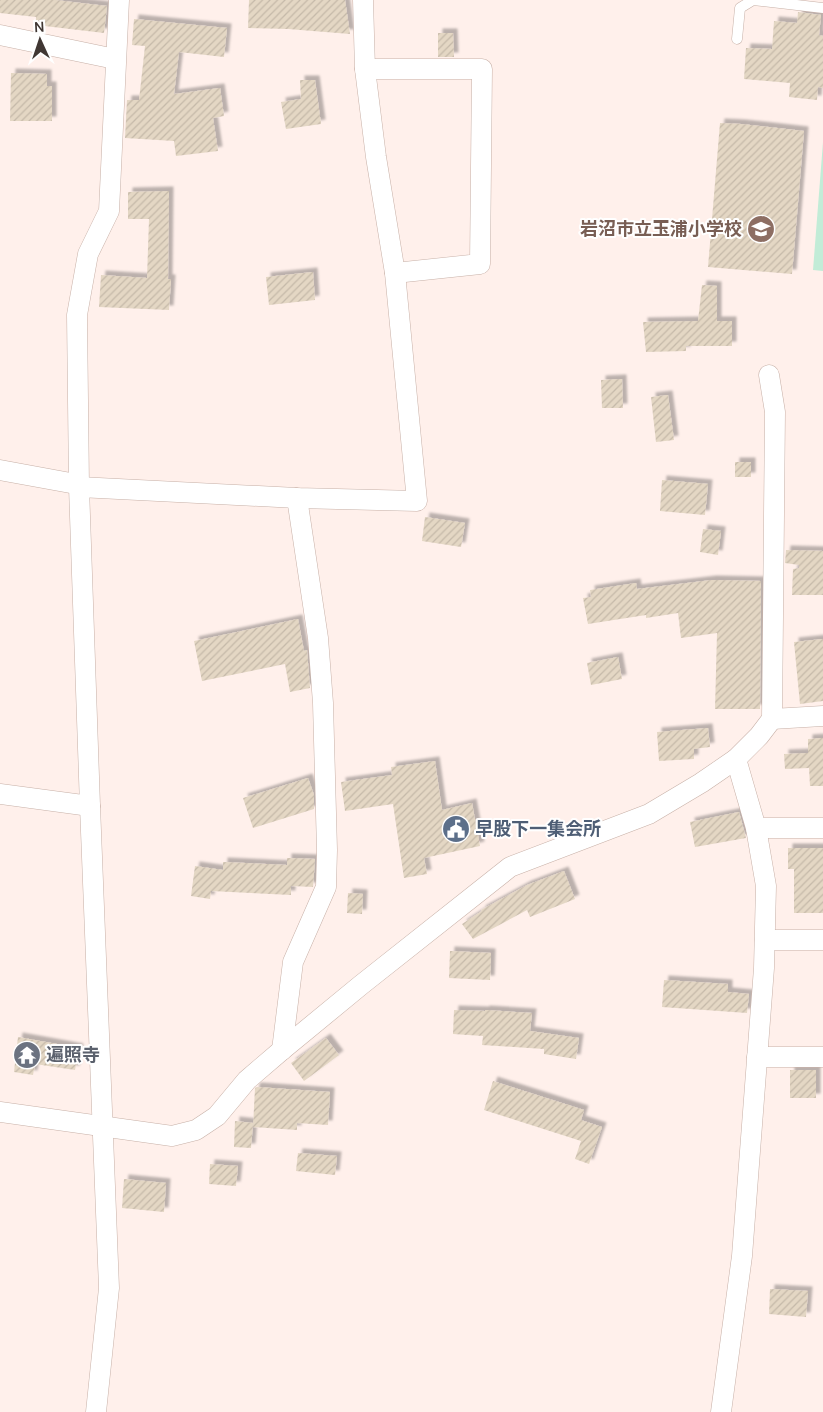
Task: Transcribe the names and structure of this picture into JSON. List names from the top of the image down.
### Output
{
  "places": {
    "school or university": ["岩沼市立玉浦小学校"],
    "public building": ["早股下一集会所"],
    "temple": ["遍照寺"]
  },
  "north": "top"
}
